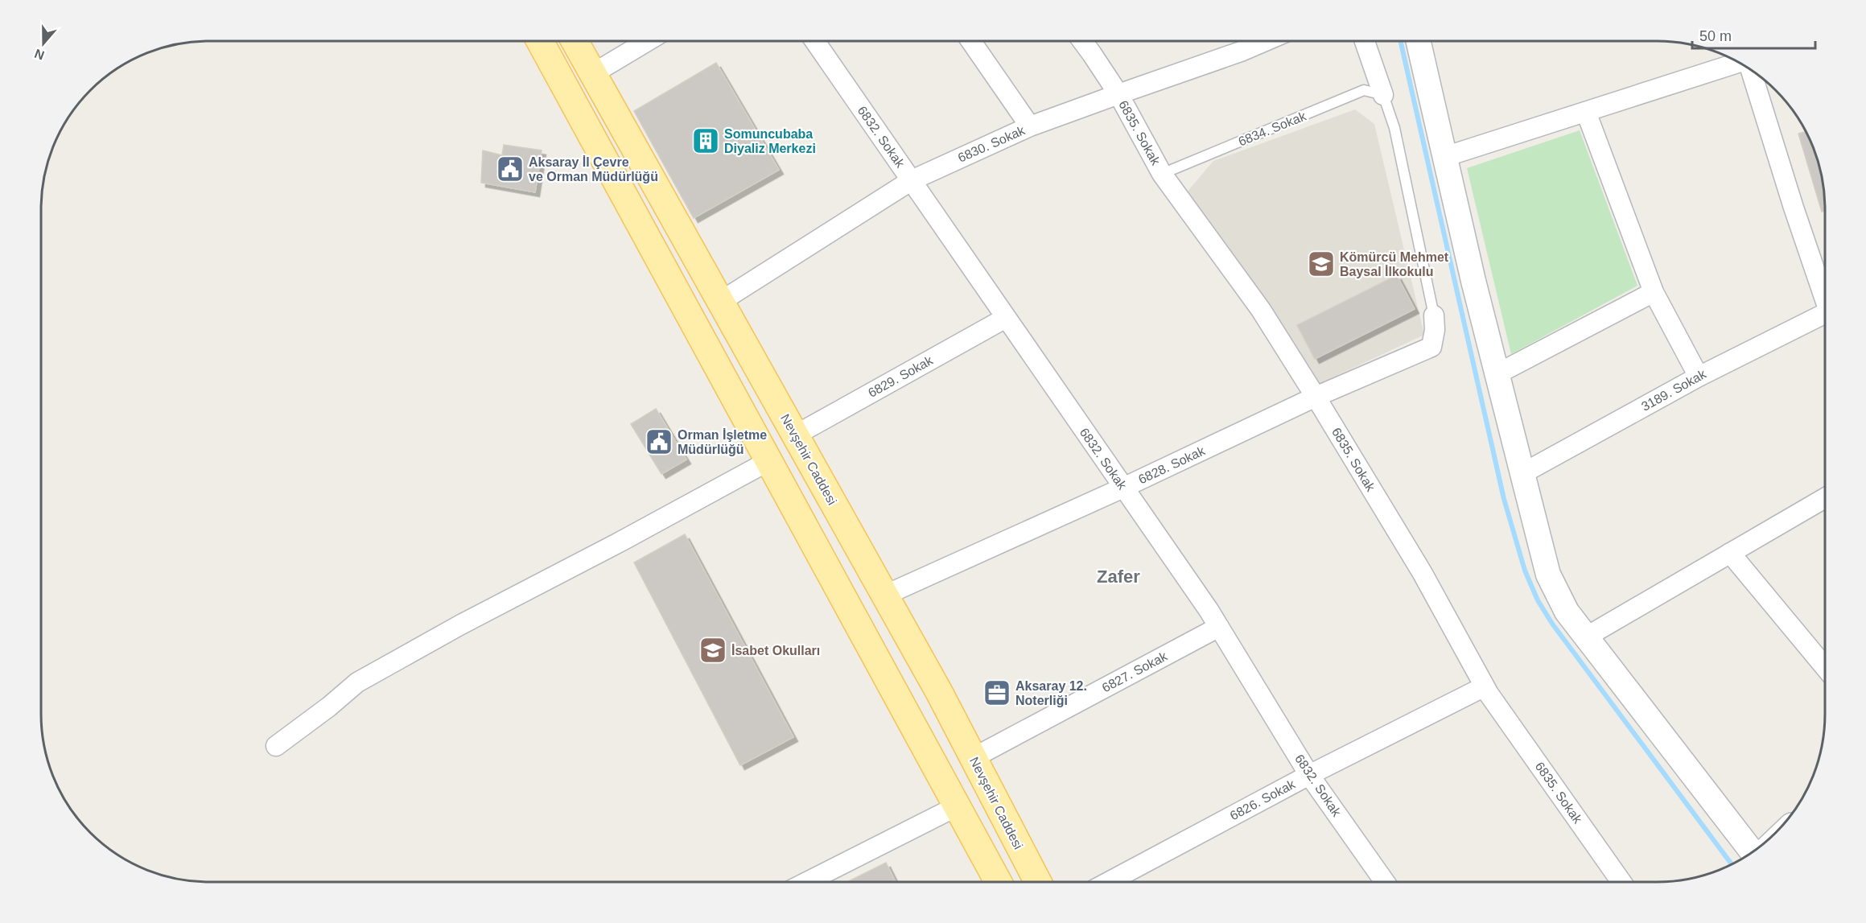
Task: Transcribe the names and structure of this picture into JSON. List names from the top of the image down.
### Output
{
  "streets": {
    "main road": ["Nevşehir Caddesi"],
    "street": [
      "6835. Sokak",
      "6832. Sokak",
      "6830. Sokak",
      "6829. Sokak",
      "3189. Sokak",
      "6828. Sokak",
      "6827. Sokak",
      "6826. Sokak"
    ],
    "lane": ["6834. Sokak"]
  },
  "crossings": [
    ["6834. Sokak", "6835. Sokak"],
    ["6835. Sokak", "6830. Sokak"],
    ["6835. Sokak", "6828. Sokak"],
    ["6835. Sokak", "6826. Sokak"],
    ["6832. Sokak", "6830. Sokak"],
    ["6832. Sokak", "6829. Sokak"],
    ["6832. Sokak", "6828. Sokak"],
    ["6832. Sokak", "6827. Sokak"],
    ["6832. Sokak", "6826. Sokak"],
    ["6830. Sokak", "Nevşehir Caddesi"],
    ["6829. Sokak", "Nevşehir Caddesi"],
    ["Nevşehir Caddesi", "6828. Sokak"],
    ["Nevşehir Caddesi", "6827. Sokak"]
  ],
  "districts": ["Zafer"],
  "places": {
    "building": ["Somuncubaba Diyaliz Merkezi"],
    "public building": ["Aksaray İl Çevre ve Orman Müdürlüğü", "Orman İşletme Müdürlüğü"],
    "school or university": ["Kömürcü Mehmet Baysal İlkokulu", "İsabet Okulları"],
    "office": ["Aksaray 12. Noterliği"]
  },
  "scale_bar": "50 m",
  "north": "bottom"
}
